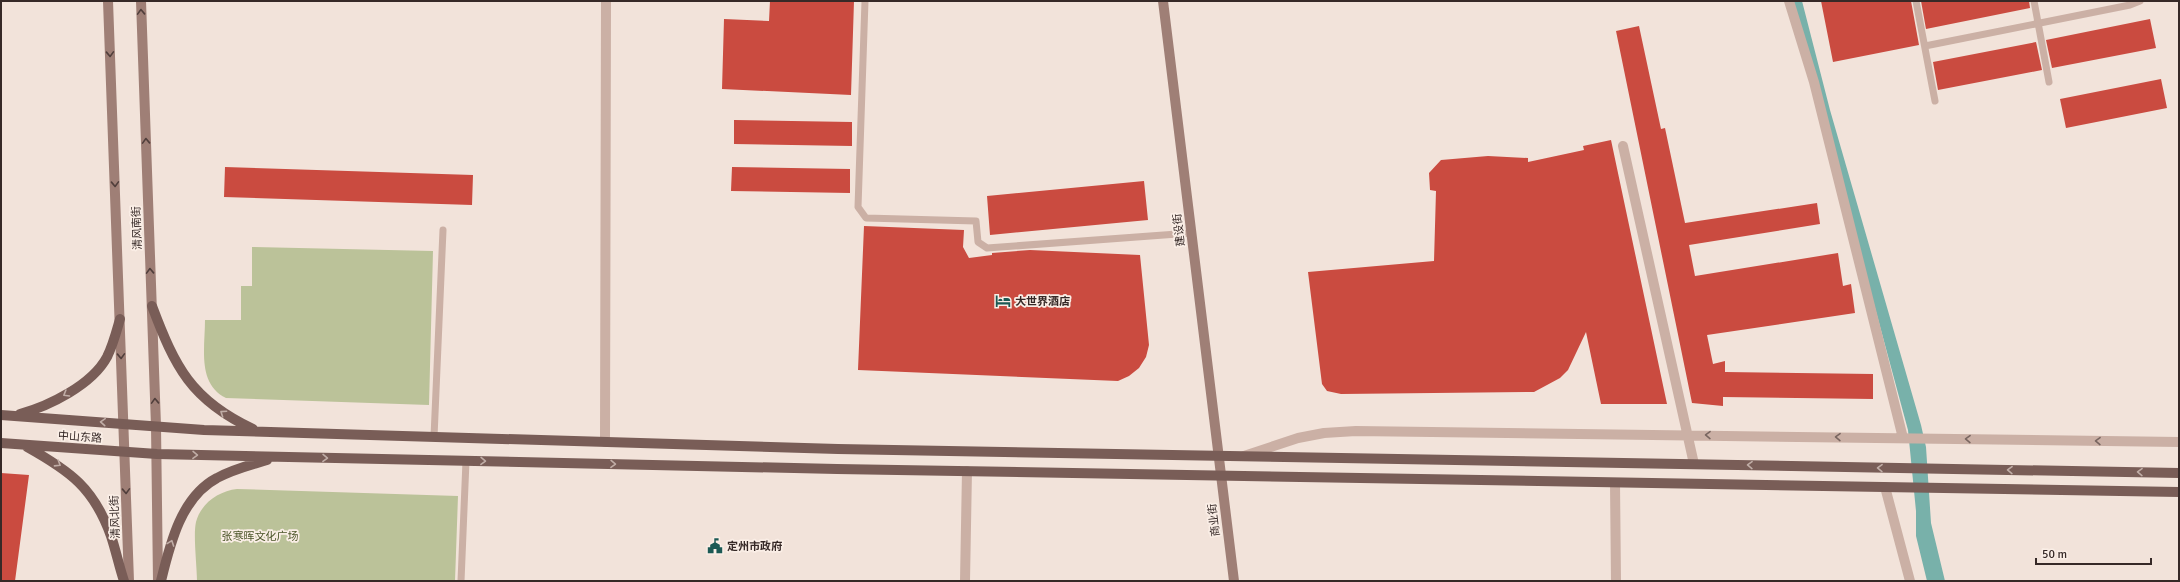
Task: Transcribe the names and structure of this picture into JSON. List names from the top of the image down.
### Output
{
  "streets": {
    "main road": [
      "清风南街",
      "建设街",
      "中山东路",
      "清风北街",
      "商业街"
    ]
  },
  "crossings": [
    ["清风南街", "中山东路"],
    ["清风南街", "清风北街"],
    ["建设街", "中山东路"],
    ["建设街", "商业街"],
    ["中山东路", "清风北街"],
    ["中山东路", "商业街"]
  ],
  "parks": ["张寒晖文化广场"],
  "places": {
    "hotel": ["大世界酒店"],
    "public building": ["定州市政府"]
  },
  "scale_bar": "50 m"
}
